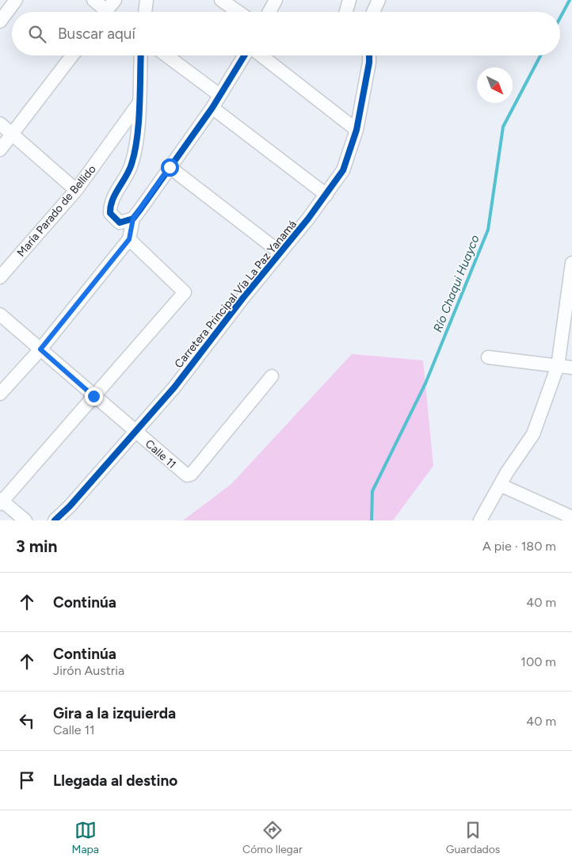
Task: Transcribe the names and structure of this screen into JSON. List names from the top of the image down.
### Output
{
  "streets": {
    "street": ["María Parado de Bellido", "Carretera Principal Vía La Paz Yanamá", "Calle 11"]
  },
  "crossings": [
    ["Carretera Principal Vía La Paz Yanamá", "Calle 11"]
  ],
  "water": ["Río Chaqui Huayco"],
  "north": "bottom right",
  "page": {
    "search": "Buscar aquí",
    "heading": ["3 min", "A pie · 180 m"],
    "list": [
      ["Continúa", "40 m"],
      ["Continúa", "Jirón Austria", "100 m"],
      ["Gira a la izquierda", "Calle 11", "40 m"],
      "Llegada al destino"
    ],
    "nav": ["Mapa", "Cómo llegar", "Guardados"]
  }
}
